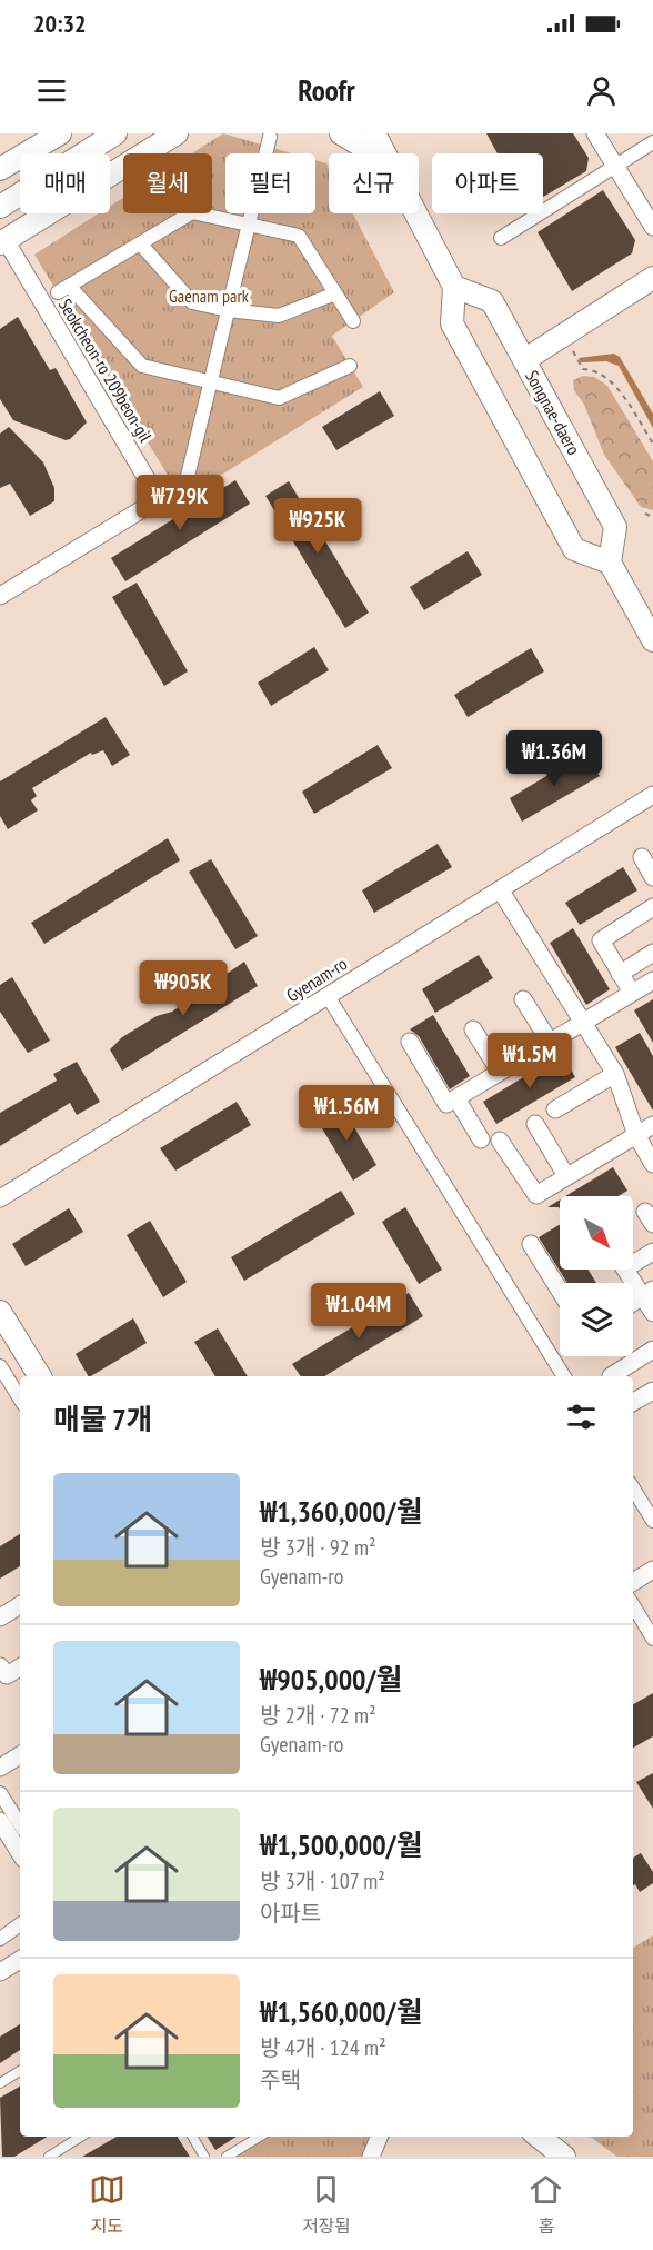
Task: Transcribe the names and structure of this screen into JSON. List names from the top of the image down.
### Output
{
  "streets": {
    "street": ["Seokcheon-ro 209beon-gil", "Songnae-daero", "Gyenam-ro"]
  },
  "parks": ["Gaenam park"],
  "north": "bottom right",
  "page": {
    "status": "20:32",
    "header": "Roofr",
    "chip": [
      "매매",
      "월세",
      "필터",
      "신규",
      "아파트"
    ],
    "price": [
      "₩729K",
      "₩925K",
      "₩1.36M",
      "₩905K",
      "₩1.5M",
      "₩1.56M",
      "₩1.04M"
    ],
    "heading": "매물 7개",
    "list": [
      {
        "name": "₩1,360,000/월",
        "note": "방 3개 · 92 m² · Gyenam-ro"
      },
      {
        "name": "₩905,000/월",
        "note": "방 2개 · 72 m² · Gyenam-ro"
      },
      {
        "name": "₩1,500,000/월",
        "note": "방 3개 · 107 m² · 아파트"
      },
      {
        "name": "₩1,560,000/월",
        "note": "방 4개 · 124 m² · 주택"
      }
    ],
    "tabs": ["지도", "저장됨", "홈"]
  }
}
